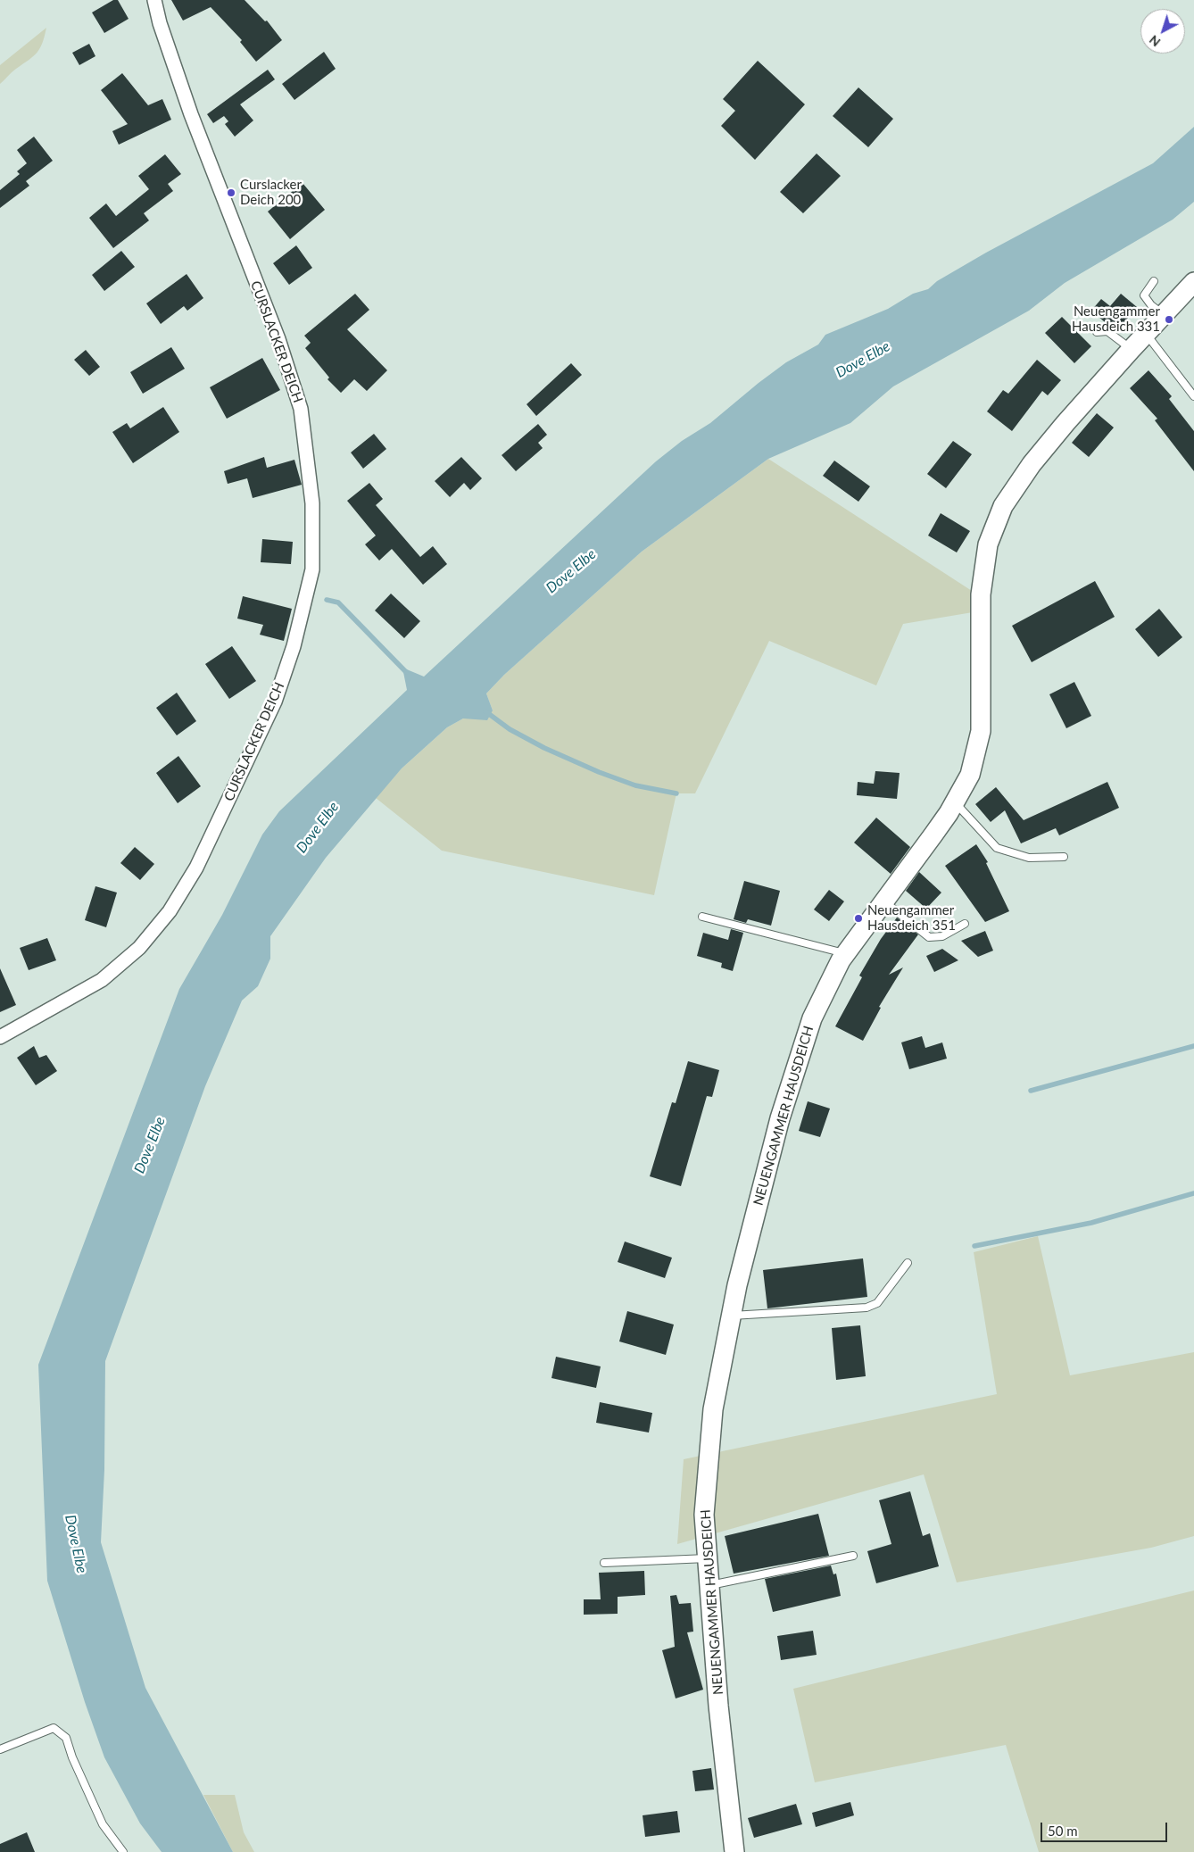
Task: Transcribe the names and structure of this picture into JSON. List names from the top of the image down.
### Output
{
  "streets": {
    "street": ["CURSLACKER DEICH", "NEUENGAMMER HAUSDEICH"]
  },
  "water": ["Dove Elbe"],
  "places": ["Curslacker Deich 200", "Neuengammer Hausdeich 331", "Neuengammer Hausdeich 351"],
  "scale_bar": "50 m",
  "north": "bottom left"
}
